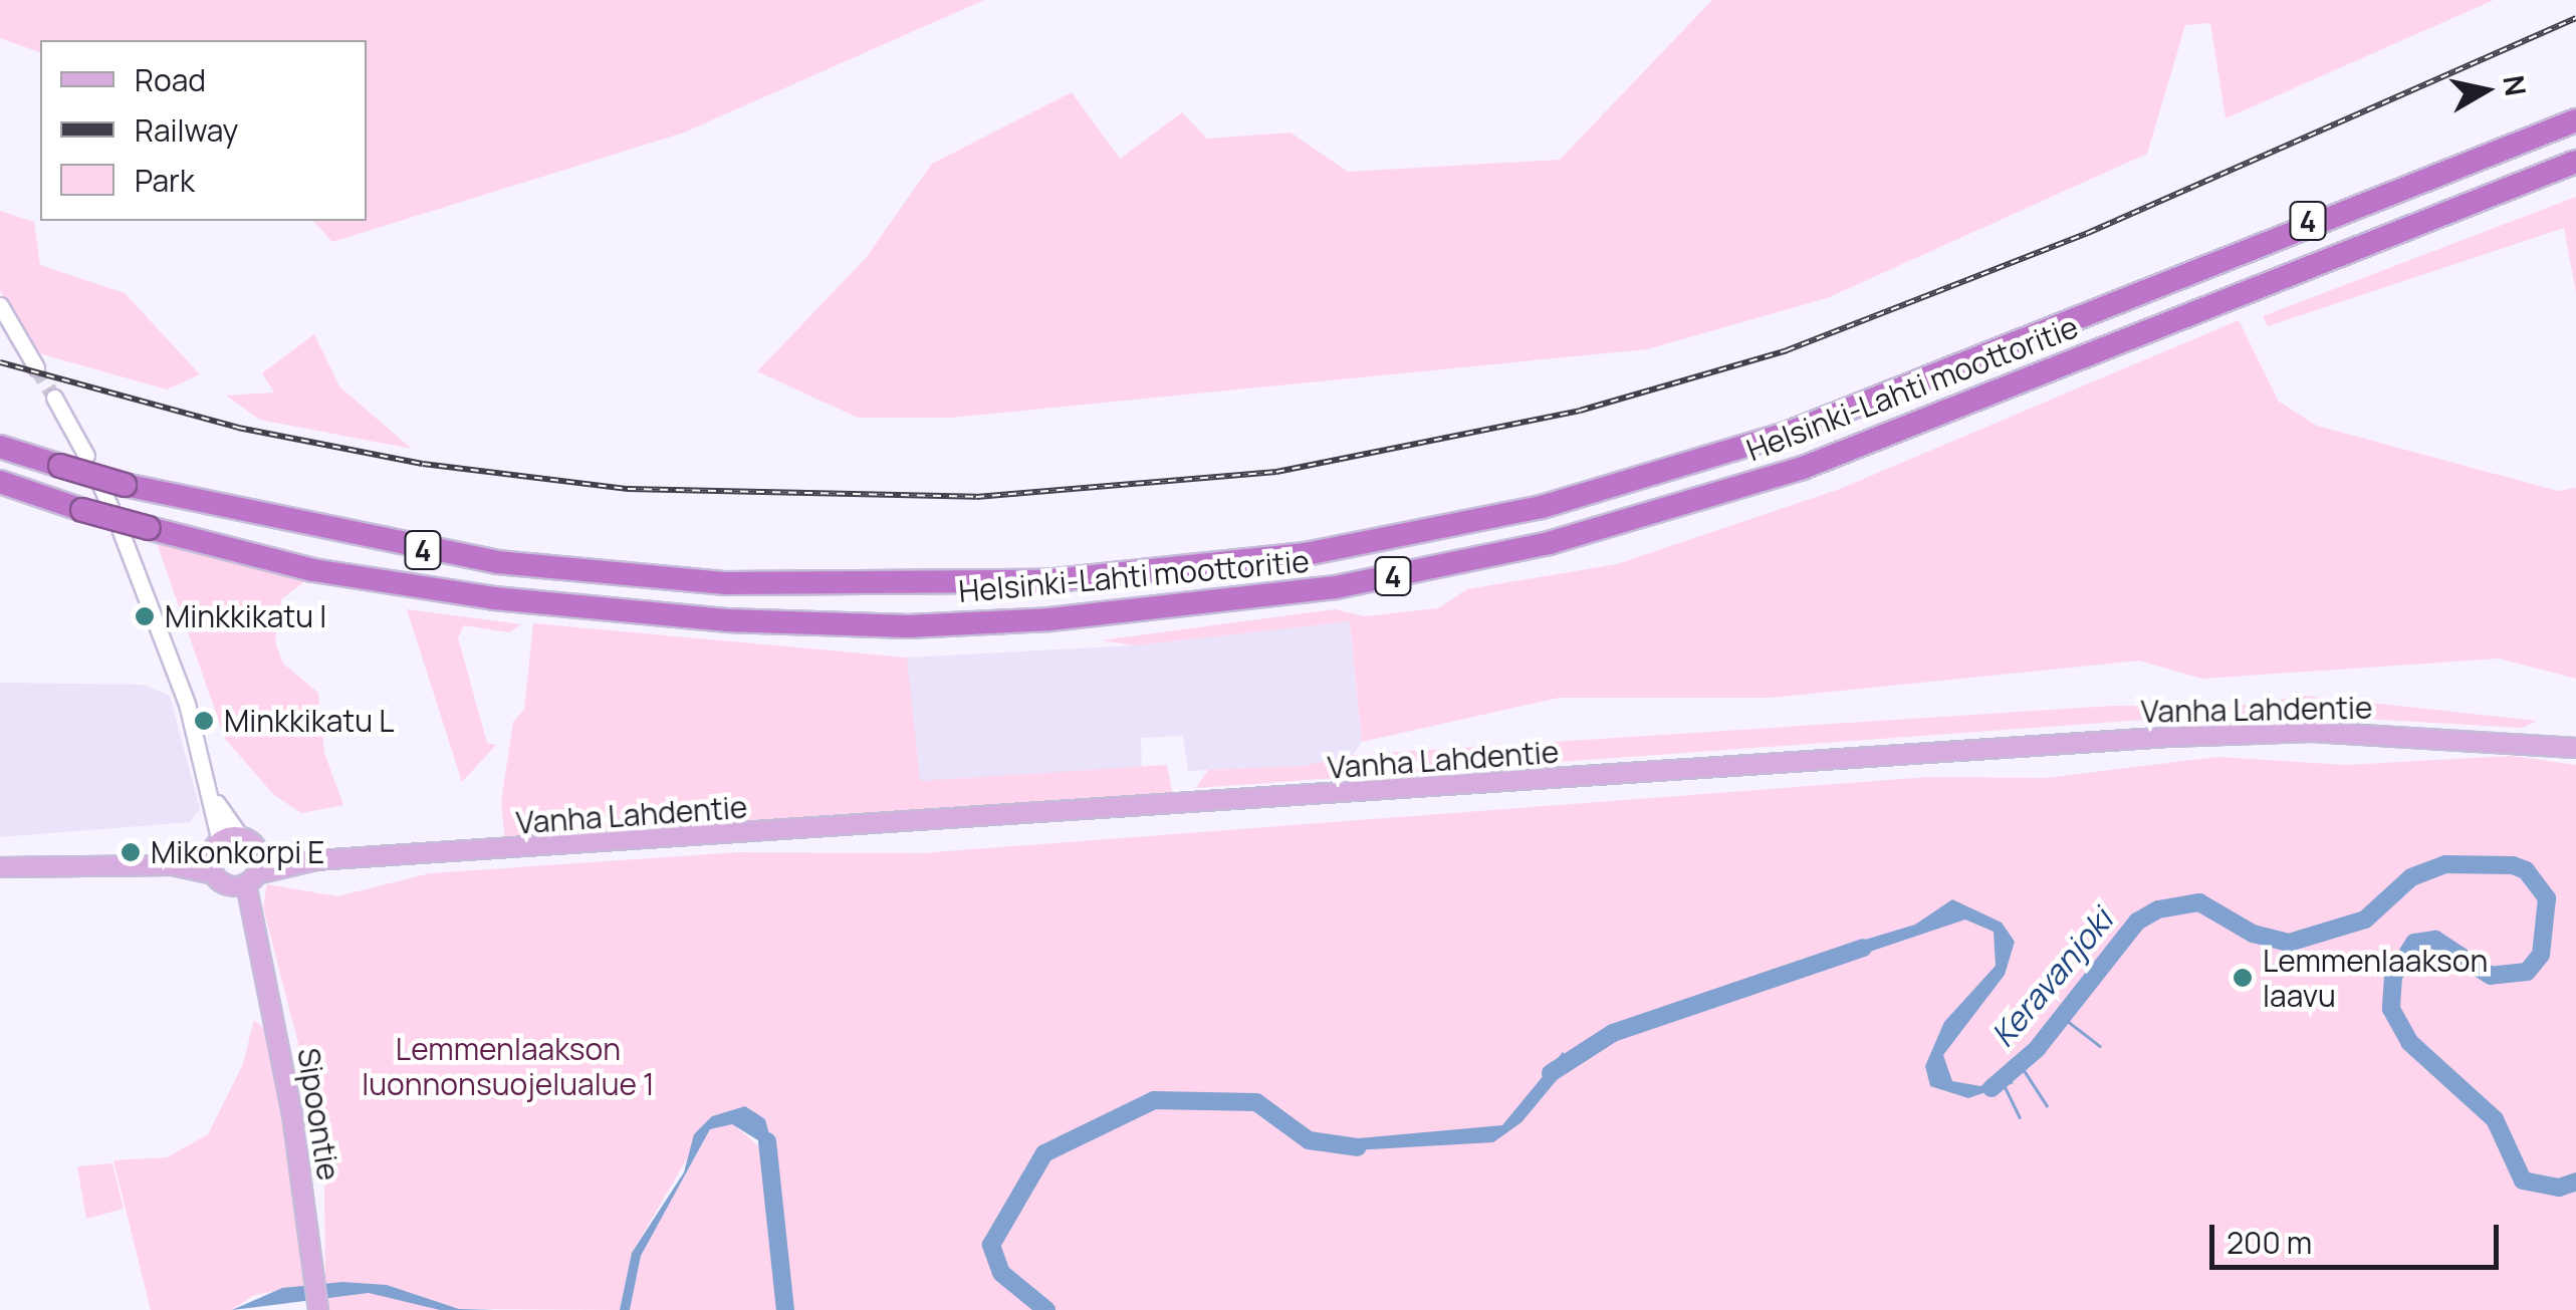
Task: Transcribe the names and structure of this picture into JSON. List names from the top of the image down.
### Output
{
  "streets": {
    "highway": ["4", "Helsinki-Lahti moottoritie"],
    "main road": ["Vanha Lahdentie", "Sipoontie"]
  },
  "crossings": [
    ["Vanha Lahdentie", "Sipoontie"]
  ],
  "water": ["Keravanjoki"],
  "parks": ["Lemmenlaakson luonnonsuojelualue 1"],
  "places": [
    "Minkkikatu I",
    "Minkkikatu L",
    "Mikonkorpi E",
    "Lemmenlaakson laavu"
  ],
  "legend": ["Road", "Railway", "Park"],
  "scale_bar": "200 m",
  "north": "right"
}
